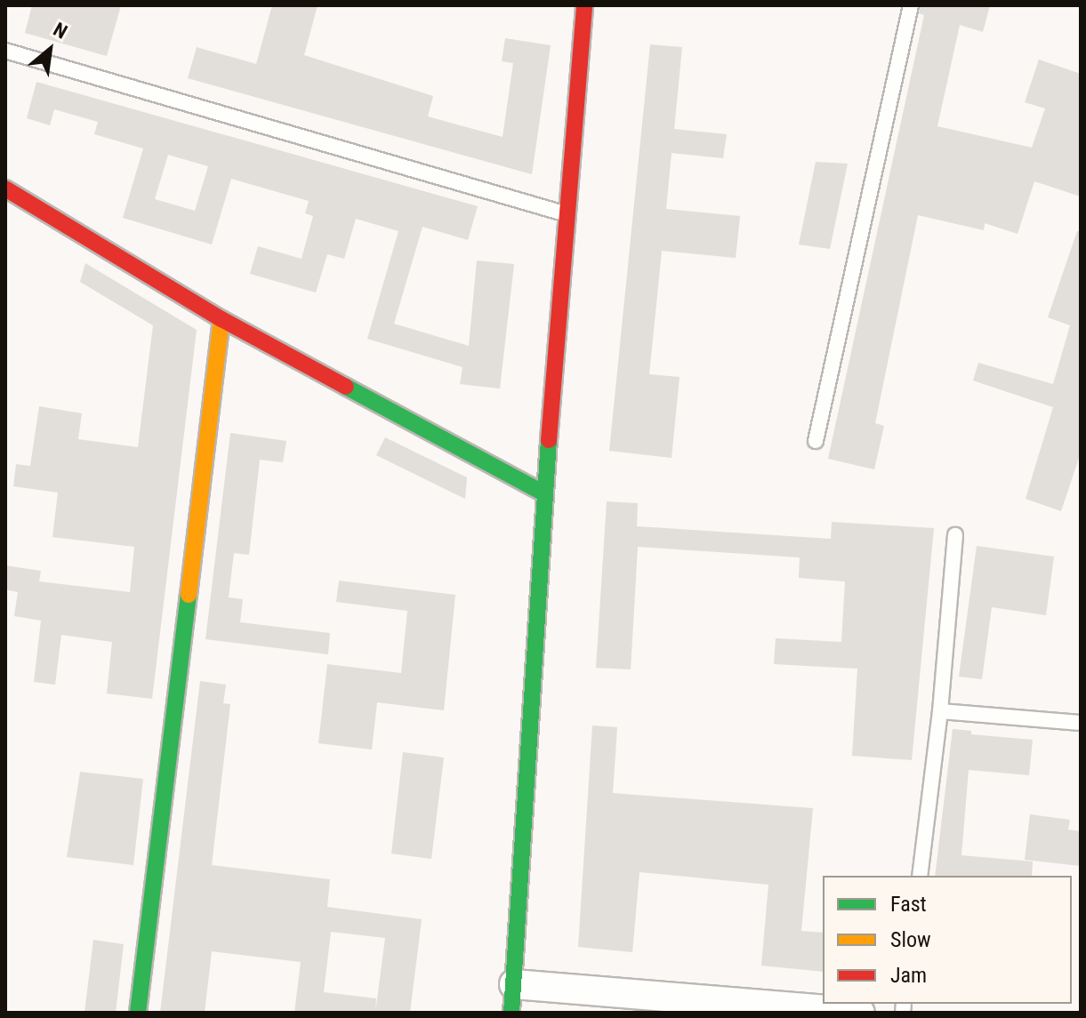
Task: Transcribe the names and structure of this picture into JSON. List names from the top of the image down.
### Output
{
  "legend": ["Fast", "Slow", "Jam"],
  "north": "top right"
}
